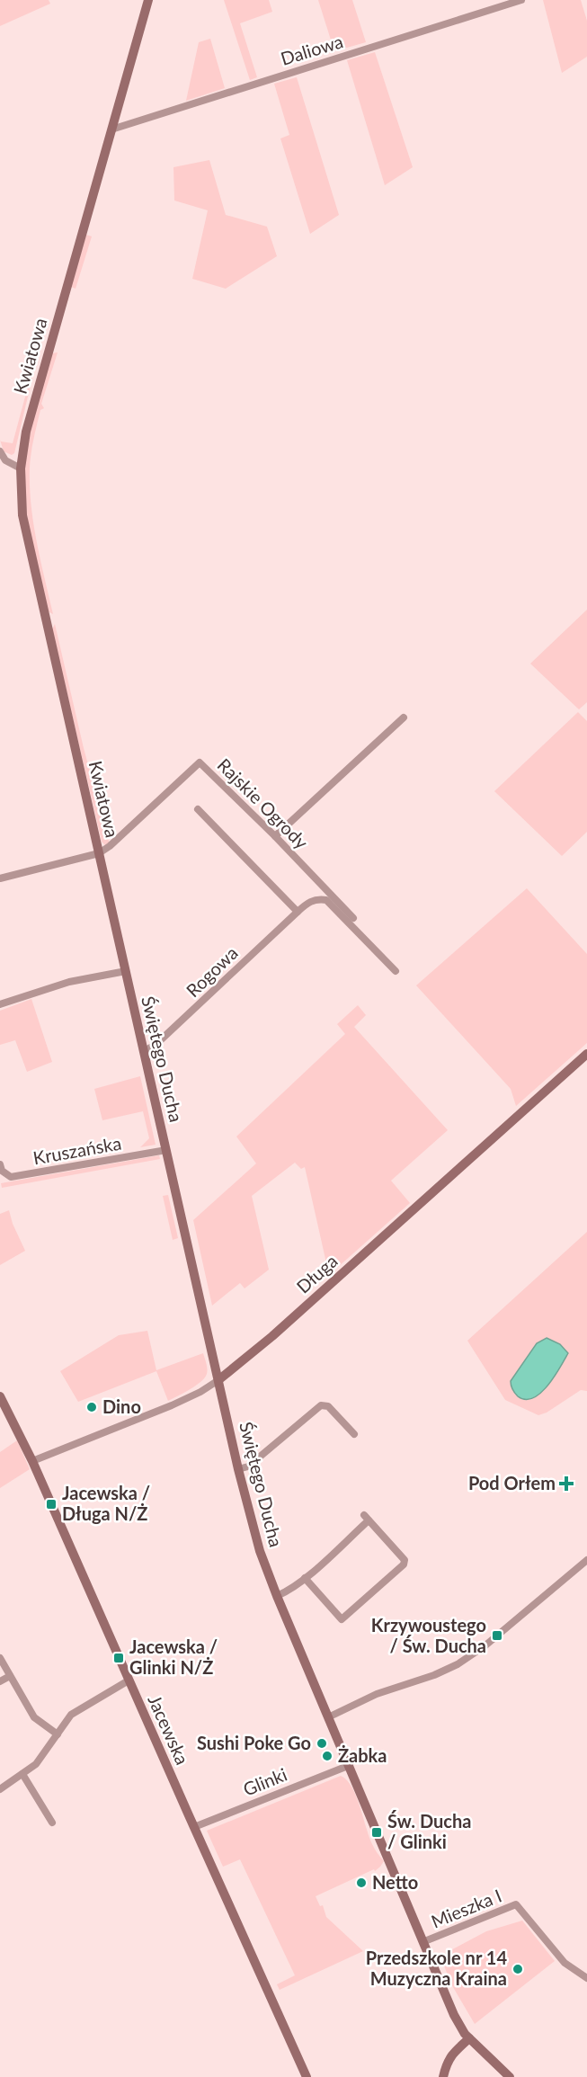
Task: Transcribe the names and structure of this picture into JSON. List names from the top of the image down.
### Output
{
  "streets": {
    "main road": [
      "Kwiatowa",
      "Świętego Ducha",
      "Długa",
      "Jacewska"
    ],
    "street": [
      "Daliowa",
      "Rajskie Ogrody",
      "Rogowa",
      "Kruszańska",
      "Glinki",
      "Mieszka I"
    ]
  },
  "crossings": [
    ["Daliowa", "Kwiatowa"],
    ["Kwiatowa", "Rajskie Ogrody"],
    ["Kwiatowa", "Świętego Ducha"],
    ["Rajskie Ogrody", "Świętego Ducha"],
    ["Rogowa", "Świętego Ducha"],
    ["Świętego Ducha", "Kruszańska"],
    ["Świętego Ducha", "Długa"],
    ["Świętego Ducha", "Glinki"],
    ["Świętego Ducha", "Mieszka I"],
    ["Długa", "Jacewska"],
    ["Jacewska", "Glinki"]
  ],
  "places": {
    "other": [
      "Dino",
      "Sushi Poke Go",
      "Żabka",
      "Netto",
      "Przedszkole nr 14 Muzyczna Kraina"
    ],
    "health": ["Pod Orłem"],
    "transit": [
      "Jacewska / Długa N/Ż",
      "Krzywoustego / Św. Ducha",
      "Jacewska / Glinki N/Ż",
      "Św. Ducha / Glinki"
    ]
  }
}
